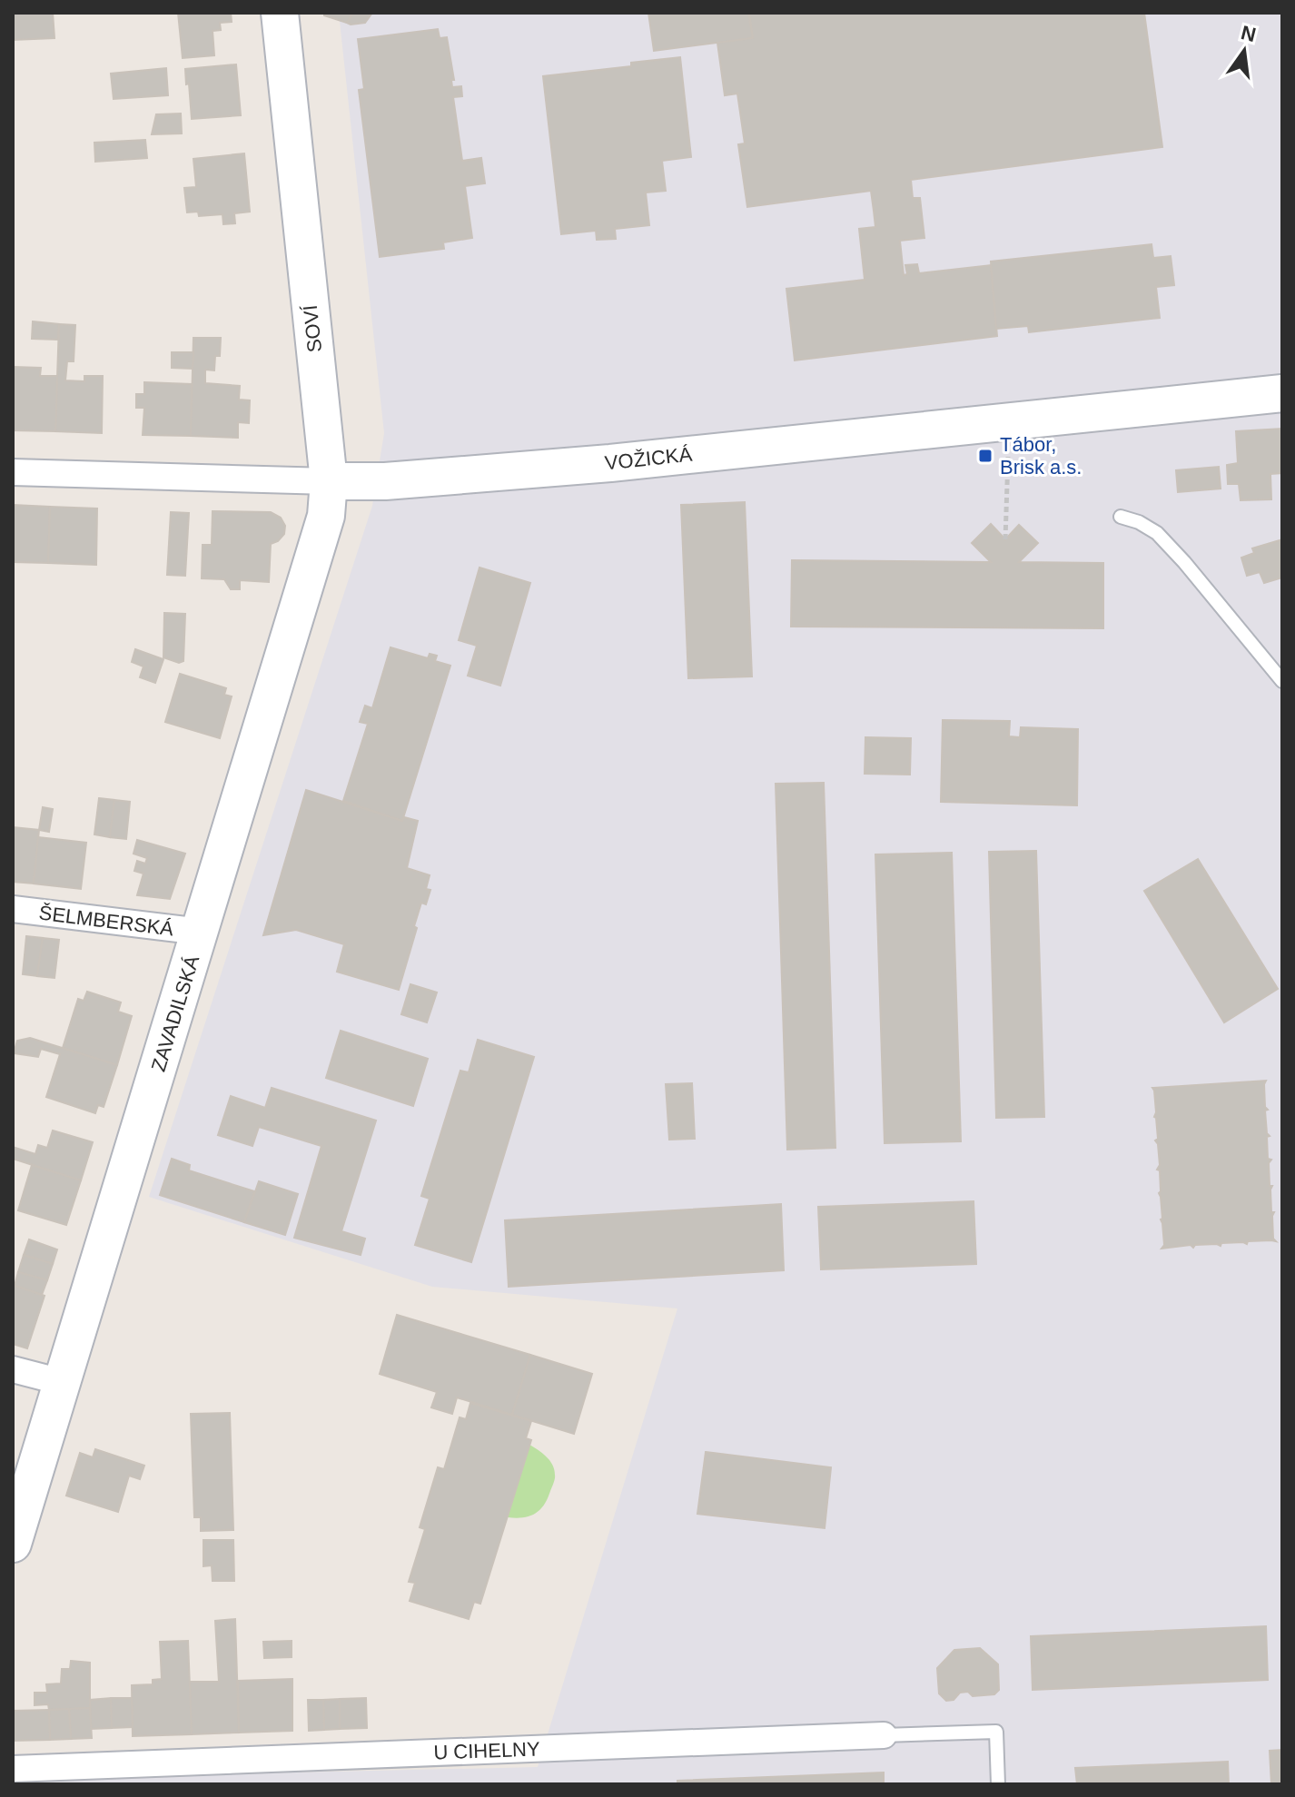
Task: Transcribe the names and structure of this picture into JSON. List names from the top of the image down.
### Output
{
  "streets": {
    "main road": ["SOVÍ", "VOŽICKÁ", "ZAVADILSKÁ"],
    "street": ["ŠELMBERSKÁ", "U CIHELNY"]
  },
  "crossings": [
    ["SOVÍ", "VOŽICKÁ"],
    ["SOVÍ", "ZAVADILSKÁ"],
    ["VOŽICKÁ", "ZAVADILSKÁ"],
    ["ŠELMBERSKÁ", "ZAVADILSKÁ"]
  ],
  "places": {
    "transit": ["Tábor, Brisk a.s."]
  },
  "north": "top"
}
